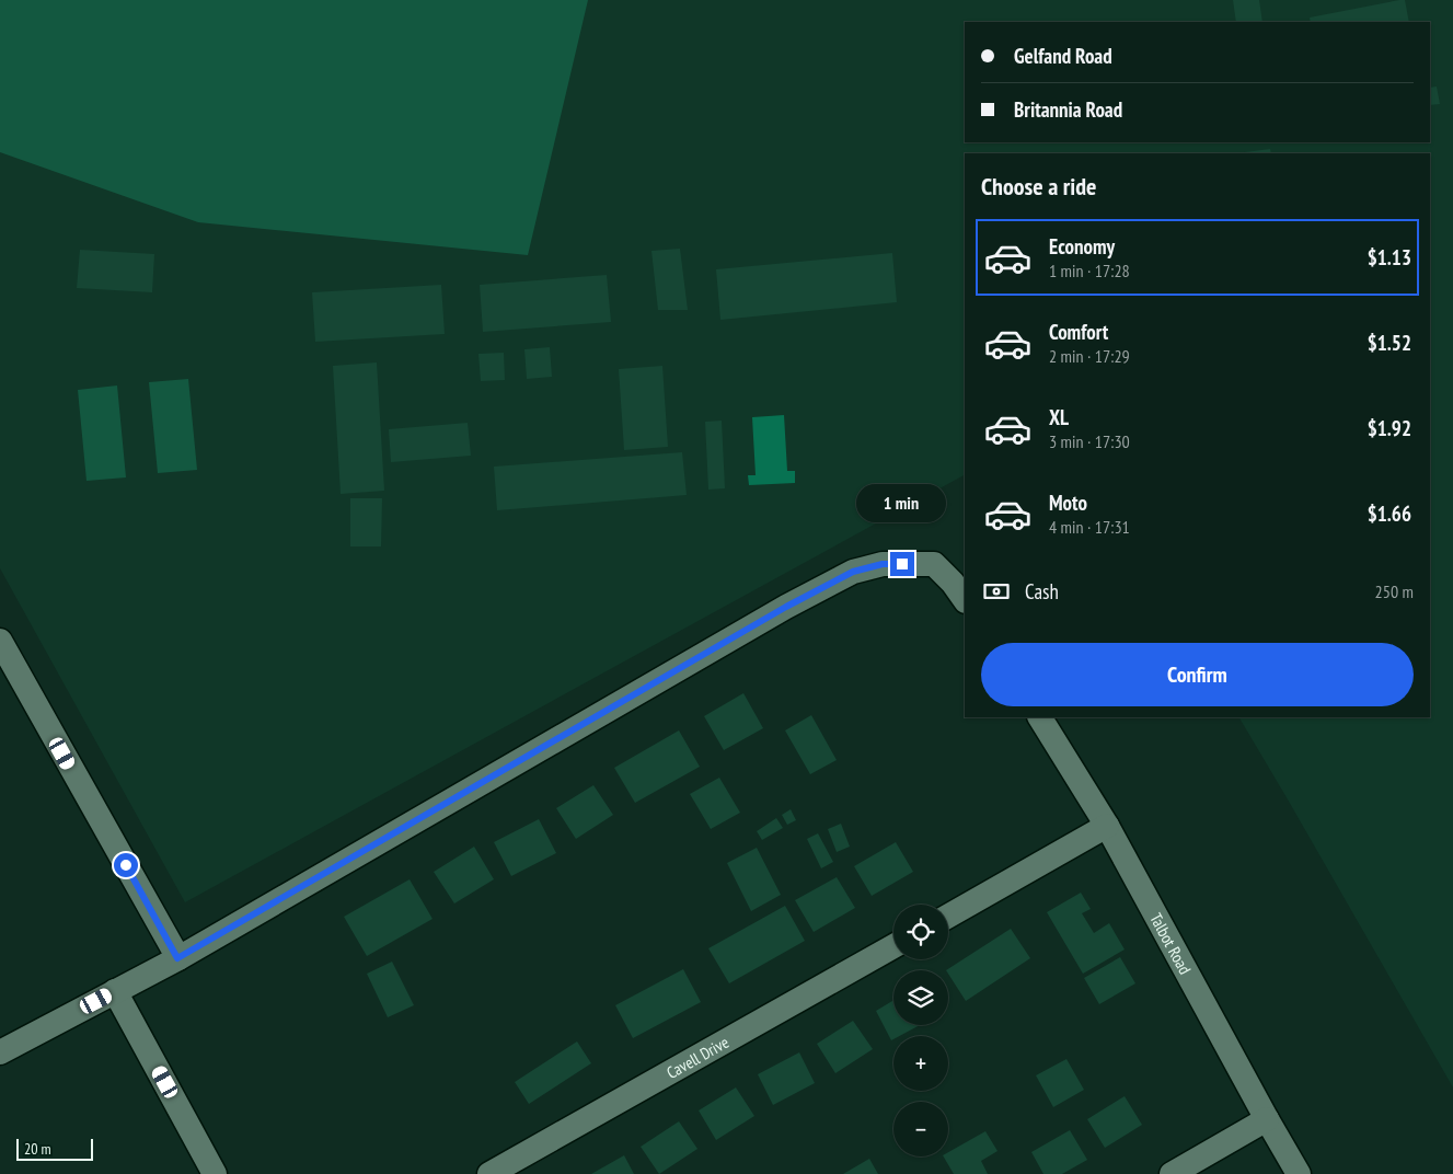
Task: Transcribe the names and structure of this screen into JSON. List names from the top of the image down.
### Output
{
  "streets": {
    "street": ["Talbot Road", "Cavell Drive"]
  },
  "scale_bar": "20 m",
  "page": {
    "banner": ["Gelfand Road", "Britannia Road"],
    "heading": "Choose a ride",
    "list": [
      {
        "name": "Economy",
        "note": "1 min · 17:28",
        "value": "$1.13"
      },
      {
        "name": "Comfort",
        "note": "2 min · 17:29",
        "value": "$1.52"
      },
      {
        "name": "XL",
        "note": "3 min · 17:30",
        "value": "$1.92"
      },
      {
        "name": "Moto",
        "note": "4 min · 17:31",
        "value": "$1.66"
      }
    ],
    "bubble": "1 min",
    "pay": ["Cash", "250 m"],
    "buttons": "Confirm",
    "map_buttons": ["+", "−"],
    "scale": "20 m"
  }
}
